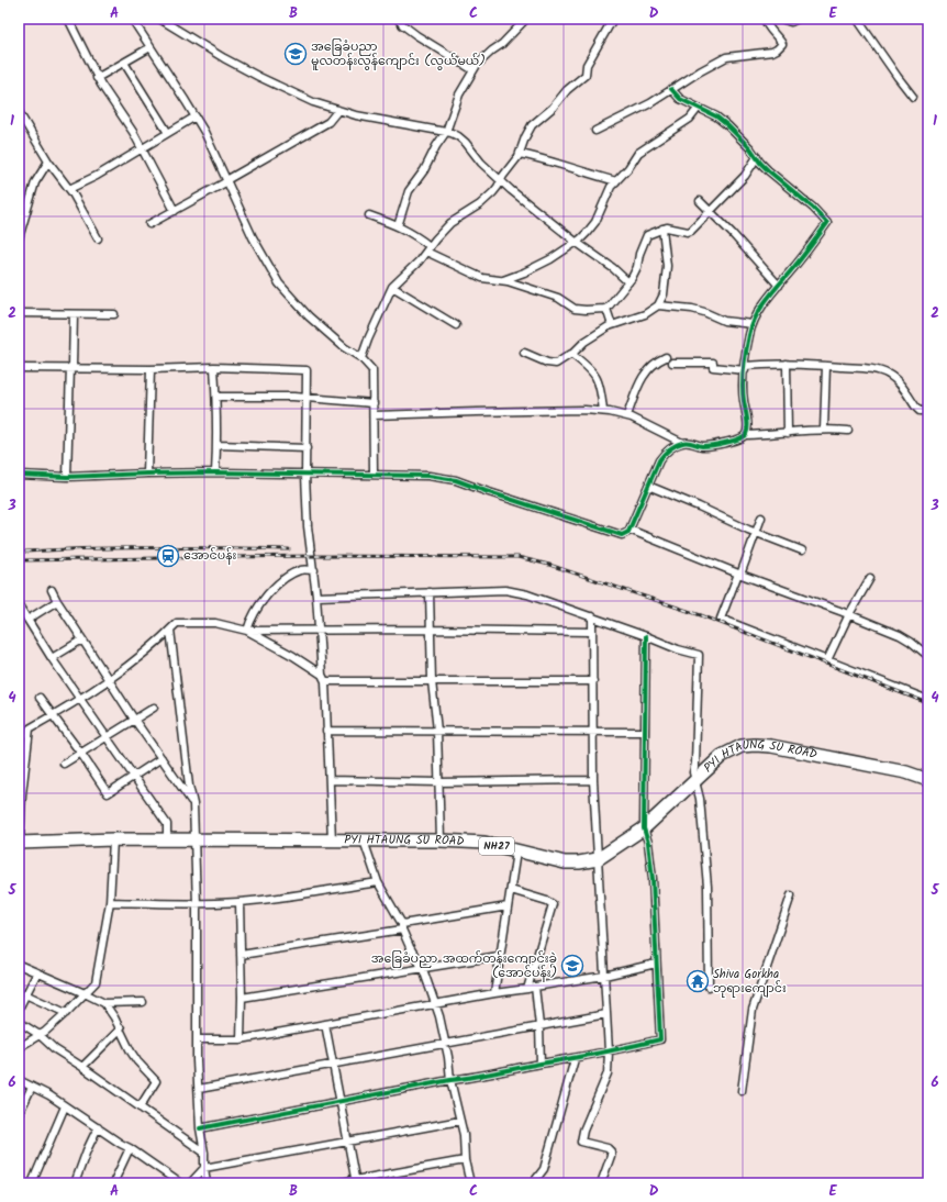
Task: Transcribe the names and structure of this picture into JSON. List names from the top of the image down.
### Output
{
  "streets": {
    "highway": ["PYI HTAUNG SU ROAD", "NH27"]
  },
  "places": {
    "school or university": ["အခြေခံပညာ မူလတန်းလွန်ကျောင်း (လွယ်မယ်)", "အခြေခံပညာ အထက်တန်းကျောင်းခွဲ (အောင်ပန်း)"],
    "station": ["အောင်ပန်း"],
    "temple": ["Shiva Gorkha ဘုရားကျောင်း"]
  },
  "grid": {
    "columns": [
      "A",
      "B",
      "C",
      "D",
      "E"
    ],
    "rows": [
      "1",
      "2",
      "3",
      "4",
      "5",
      "6"
    ]
  }
}
